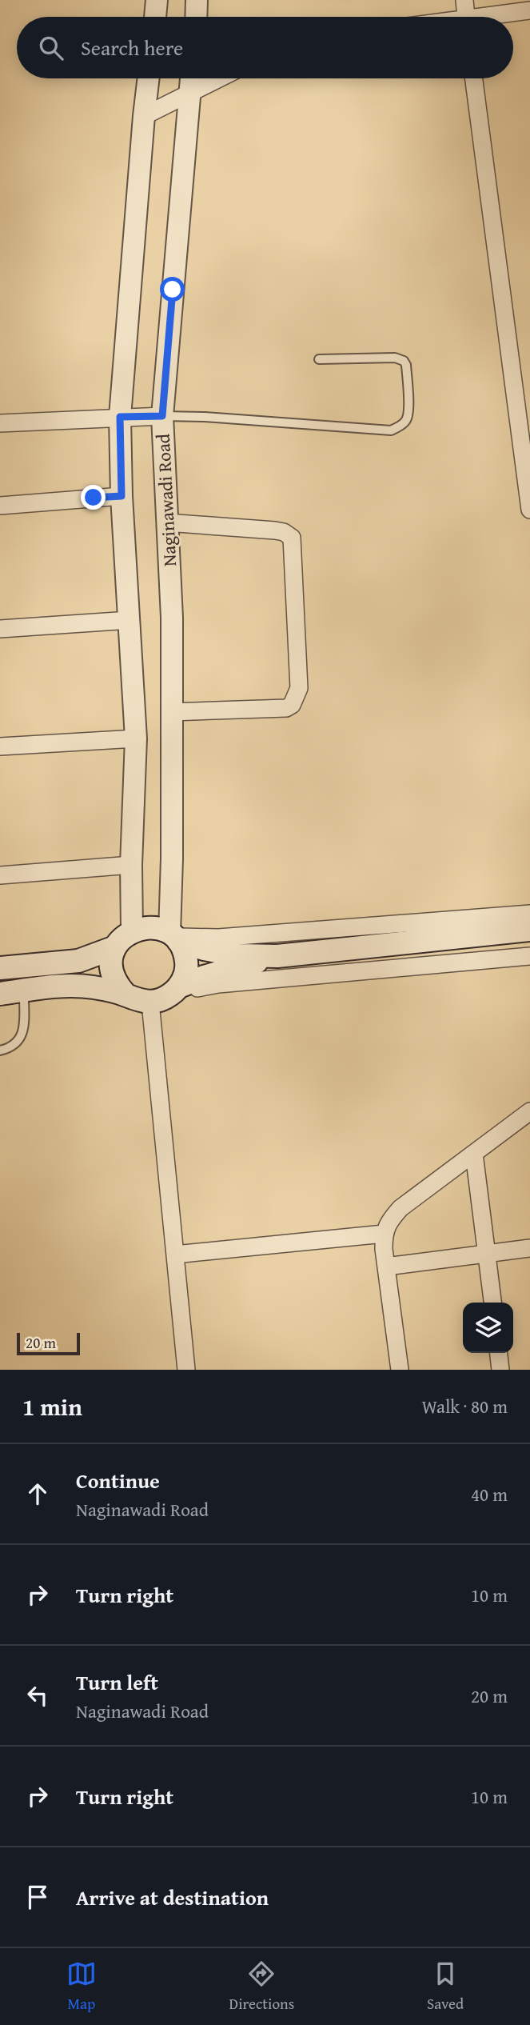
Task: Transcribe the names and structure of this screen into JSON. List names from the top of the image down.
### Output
{
  "streets": {
    "street": ["Naginawadi Road"]
  },
  "scale_bar": "20 m",
  "page": {
    "search": "Search here",
    "scale": "20 m",
    "heading": ["1 min", "Walk · 80 m"],
    "list": [
      ["Continue", "Naginawadi Road", "40 m"],
      ["Turn right", "10 m"],
      ["Turn left", "Naginawadi Road", "20 m"],
      ["Turn right", "10 m"],
      "Arrive at destination"
    ],
    "nav": ["Map", "Directions", "Saved"]
  }
}
